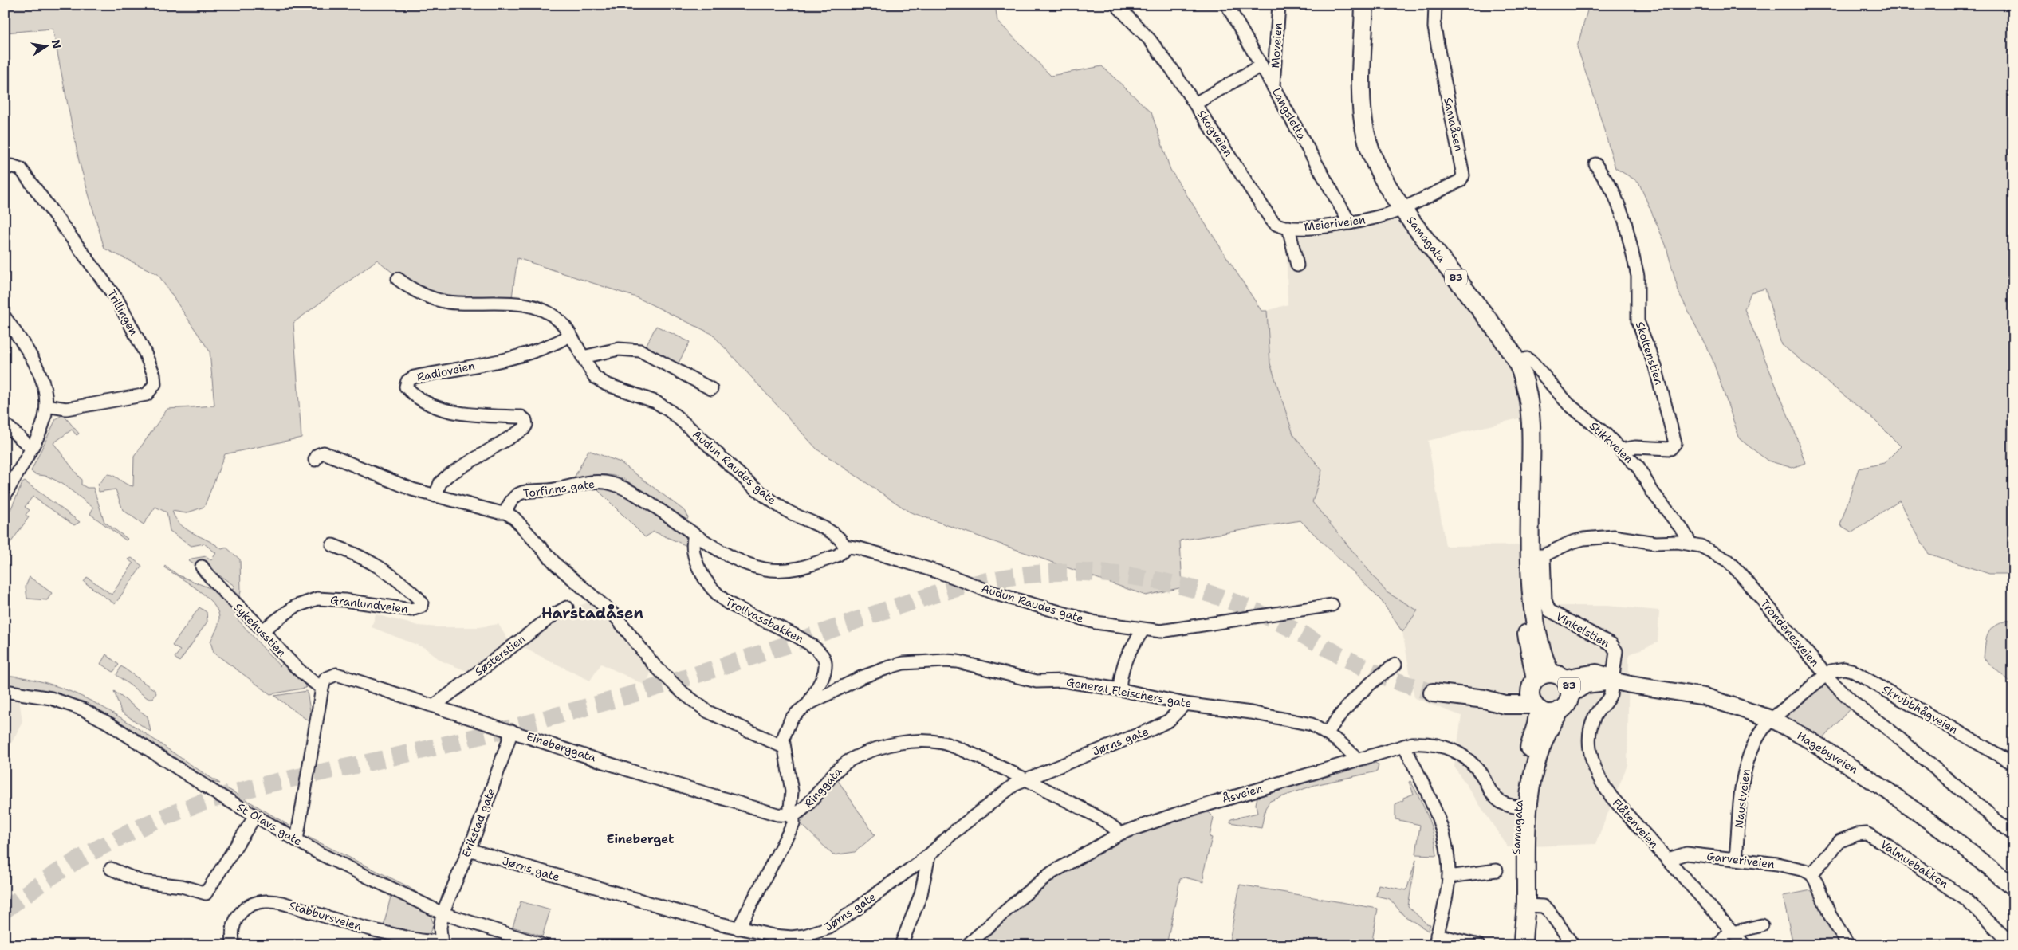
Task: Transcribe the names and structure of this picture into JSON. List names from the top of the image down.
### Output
{
  "streets": {
    "highway": ["Samagata", "83"],
    "main road": ["Hagebyveien"],
    "street": [
      "Moveien",
      "Langsletta",
      "Samaåsen",
      "Skogveien",
      "Meieriveien",
      "Trillingen",
      "Skoltenstien",
      "Radioveien",
      "Stikkveien",
      "Audun Raudes gate",
      "Torfinns gate",
      "Granlundveien",
      "Trollvassbakken",
      "Sykehusstien",
      "Vinkelstien",
      "Trondenesveien",
      "Søsterstien",
      "General Fleischers gate",
      "Skrubbhågveien",
      "Jørns gate",
      "Eineberggata",
      "Ringgata",
      "Åsveien",
      "Naustveien",
      "Erikstad gate",
      "Flåtenveien",
      "St Olavs gate",
      "Garveriveien",
      "Valmuebakken",
      "Stabbursveien"
    ]
  },
  "crossings": [
    ["Moveien", "Langsletta"],
    ["Langsletta", "Meieriveien"],
    ["Samaåsen", "Meieriveien"],
    ["Samaåsen", "Samagata"],
    ["Skogveien", "Meieriveien"],
    ["Meieriveien", "Samagata"],
    ["Samagata", "Stikkveien"],
    ["Samagata", "Vinkelstien"],
    ["Samagata", "Trondenesveien"],
    ["Samagata", "Hagebyveien"],
    ["Samagata", "Åsveien"],
    ["Skoltenstien", "Stikkveien"],
    ["Stikkveien", "Trondenesveien"],
    ["Audun Raudes gate", "Torfinns gate"],
    ["Torfinns gate", "Trollvassbakken"],
    ["Granlundveien", "Sykehusstien"],
    ["Trollvassbakken", "General Fleischers gate"],
    ["Sykehusstien", "Eineberggata"],
    ["Vinkelstien", "Trondenesveien"],
    ["Vinkelstien", "Hagebyveien"],
    ["Vinkelstien", "Flåtenveien"],
    ["Trondenesveien", "Skrubbhågveien"],
    ["Trondenesveien", "Naustveien"],
    ["Søsterstien", "Eineberggata"],
    ["General Fleischers gate", "Jørns gate"],
    ["General Fleischers gate", "Eineberggata"],
    ["General Fleischers gate", "Ringgata"],
    ["General Fleischers gate", "Åsveien"],
    ["Skrubbhågveien", "Naustveien"],
    ["Jørns gate", "Ringgata"],
    ["Jørns gate", "Erikstad gate"],
    ["Eineberggata", "Ringgata"],
    ["Eineberggata", "Erikstad gate"],
    ["Hagebyveien", "Naustveien"],
    ["Hagebyveien", "Flåtenveien"],
    ["Ringgata", "Åsveien"],
    ["Naustveien", "Garveriveien"],
    ["Erikstad gate", "St Olavs gate"],
    ["Erikstad gate", "Stabbursveien"],
    ["Flåtenveien", "Garveriveien"],
    ["Garveriveien", "Valmuebakken"]
  ],
  "districts": ["Harstadåsen", "Eineberget"],
  "north": "right"
}
